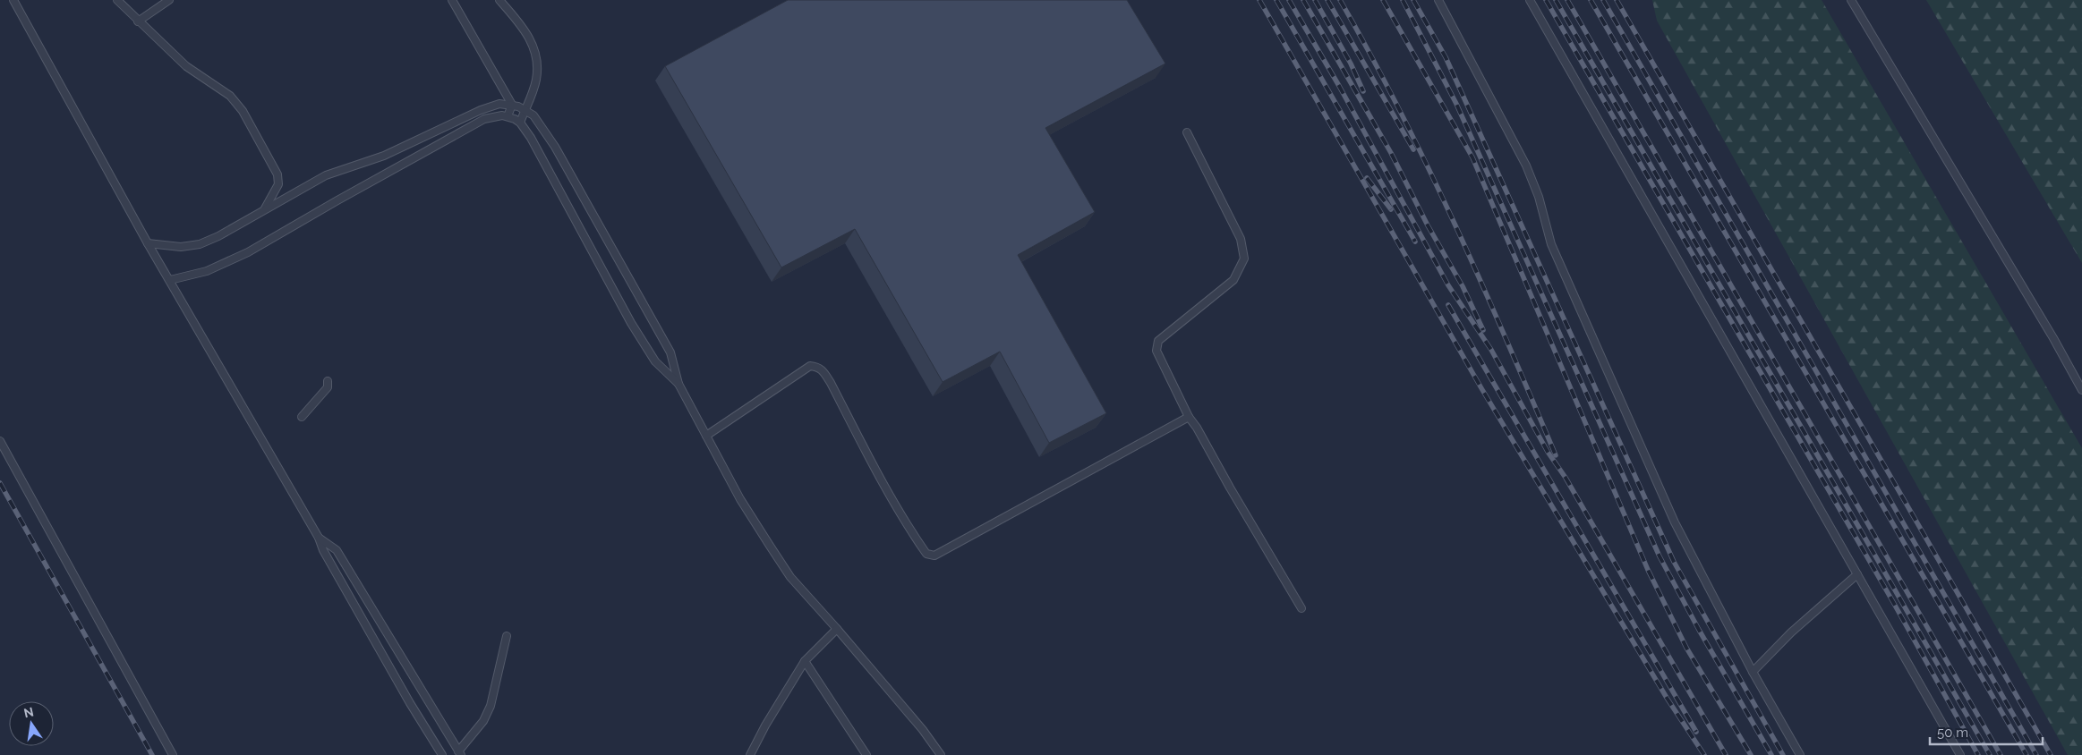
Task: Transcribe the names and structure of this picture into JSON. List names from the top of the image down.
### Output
{
  "scale_bar": "50 m",
  "north": "top"
}
